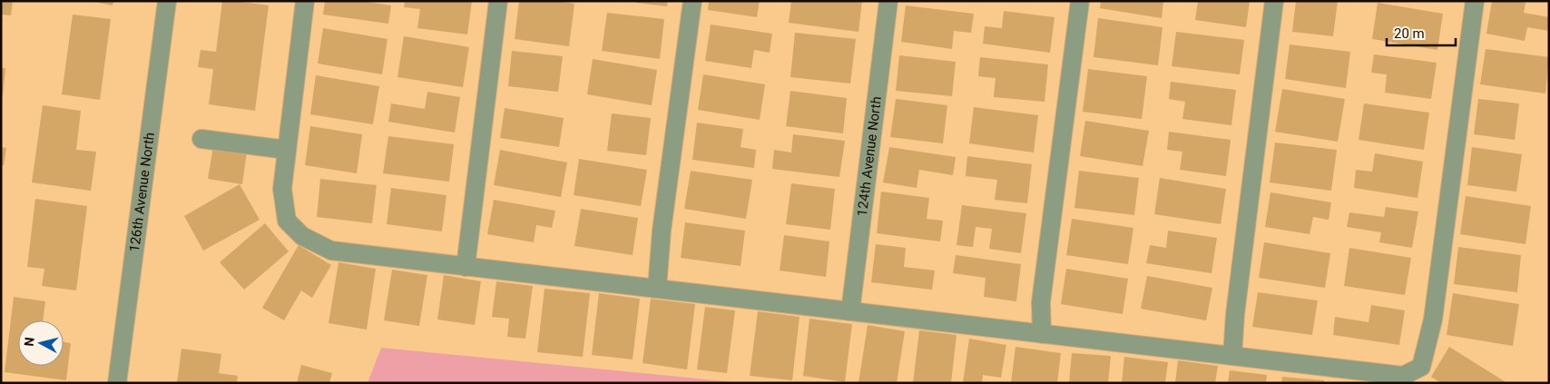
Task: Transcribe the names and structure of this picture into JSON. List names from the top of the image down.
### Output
{
  "streets": {
    "street": ["124th Avenue North", "126th Avenue North"]
  },
  "scale_bar": "20 m",
  "north": "left"
}
